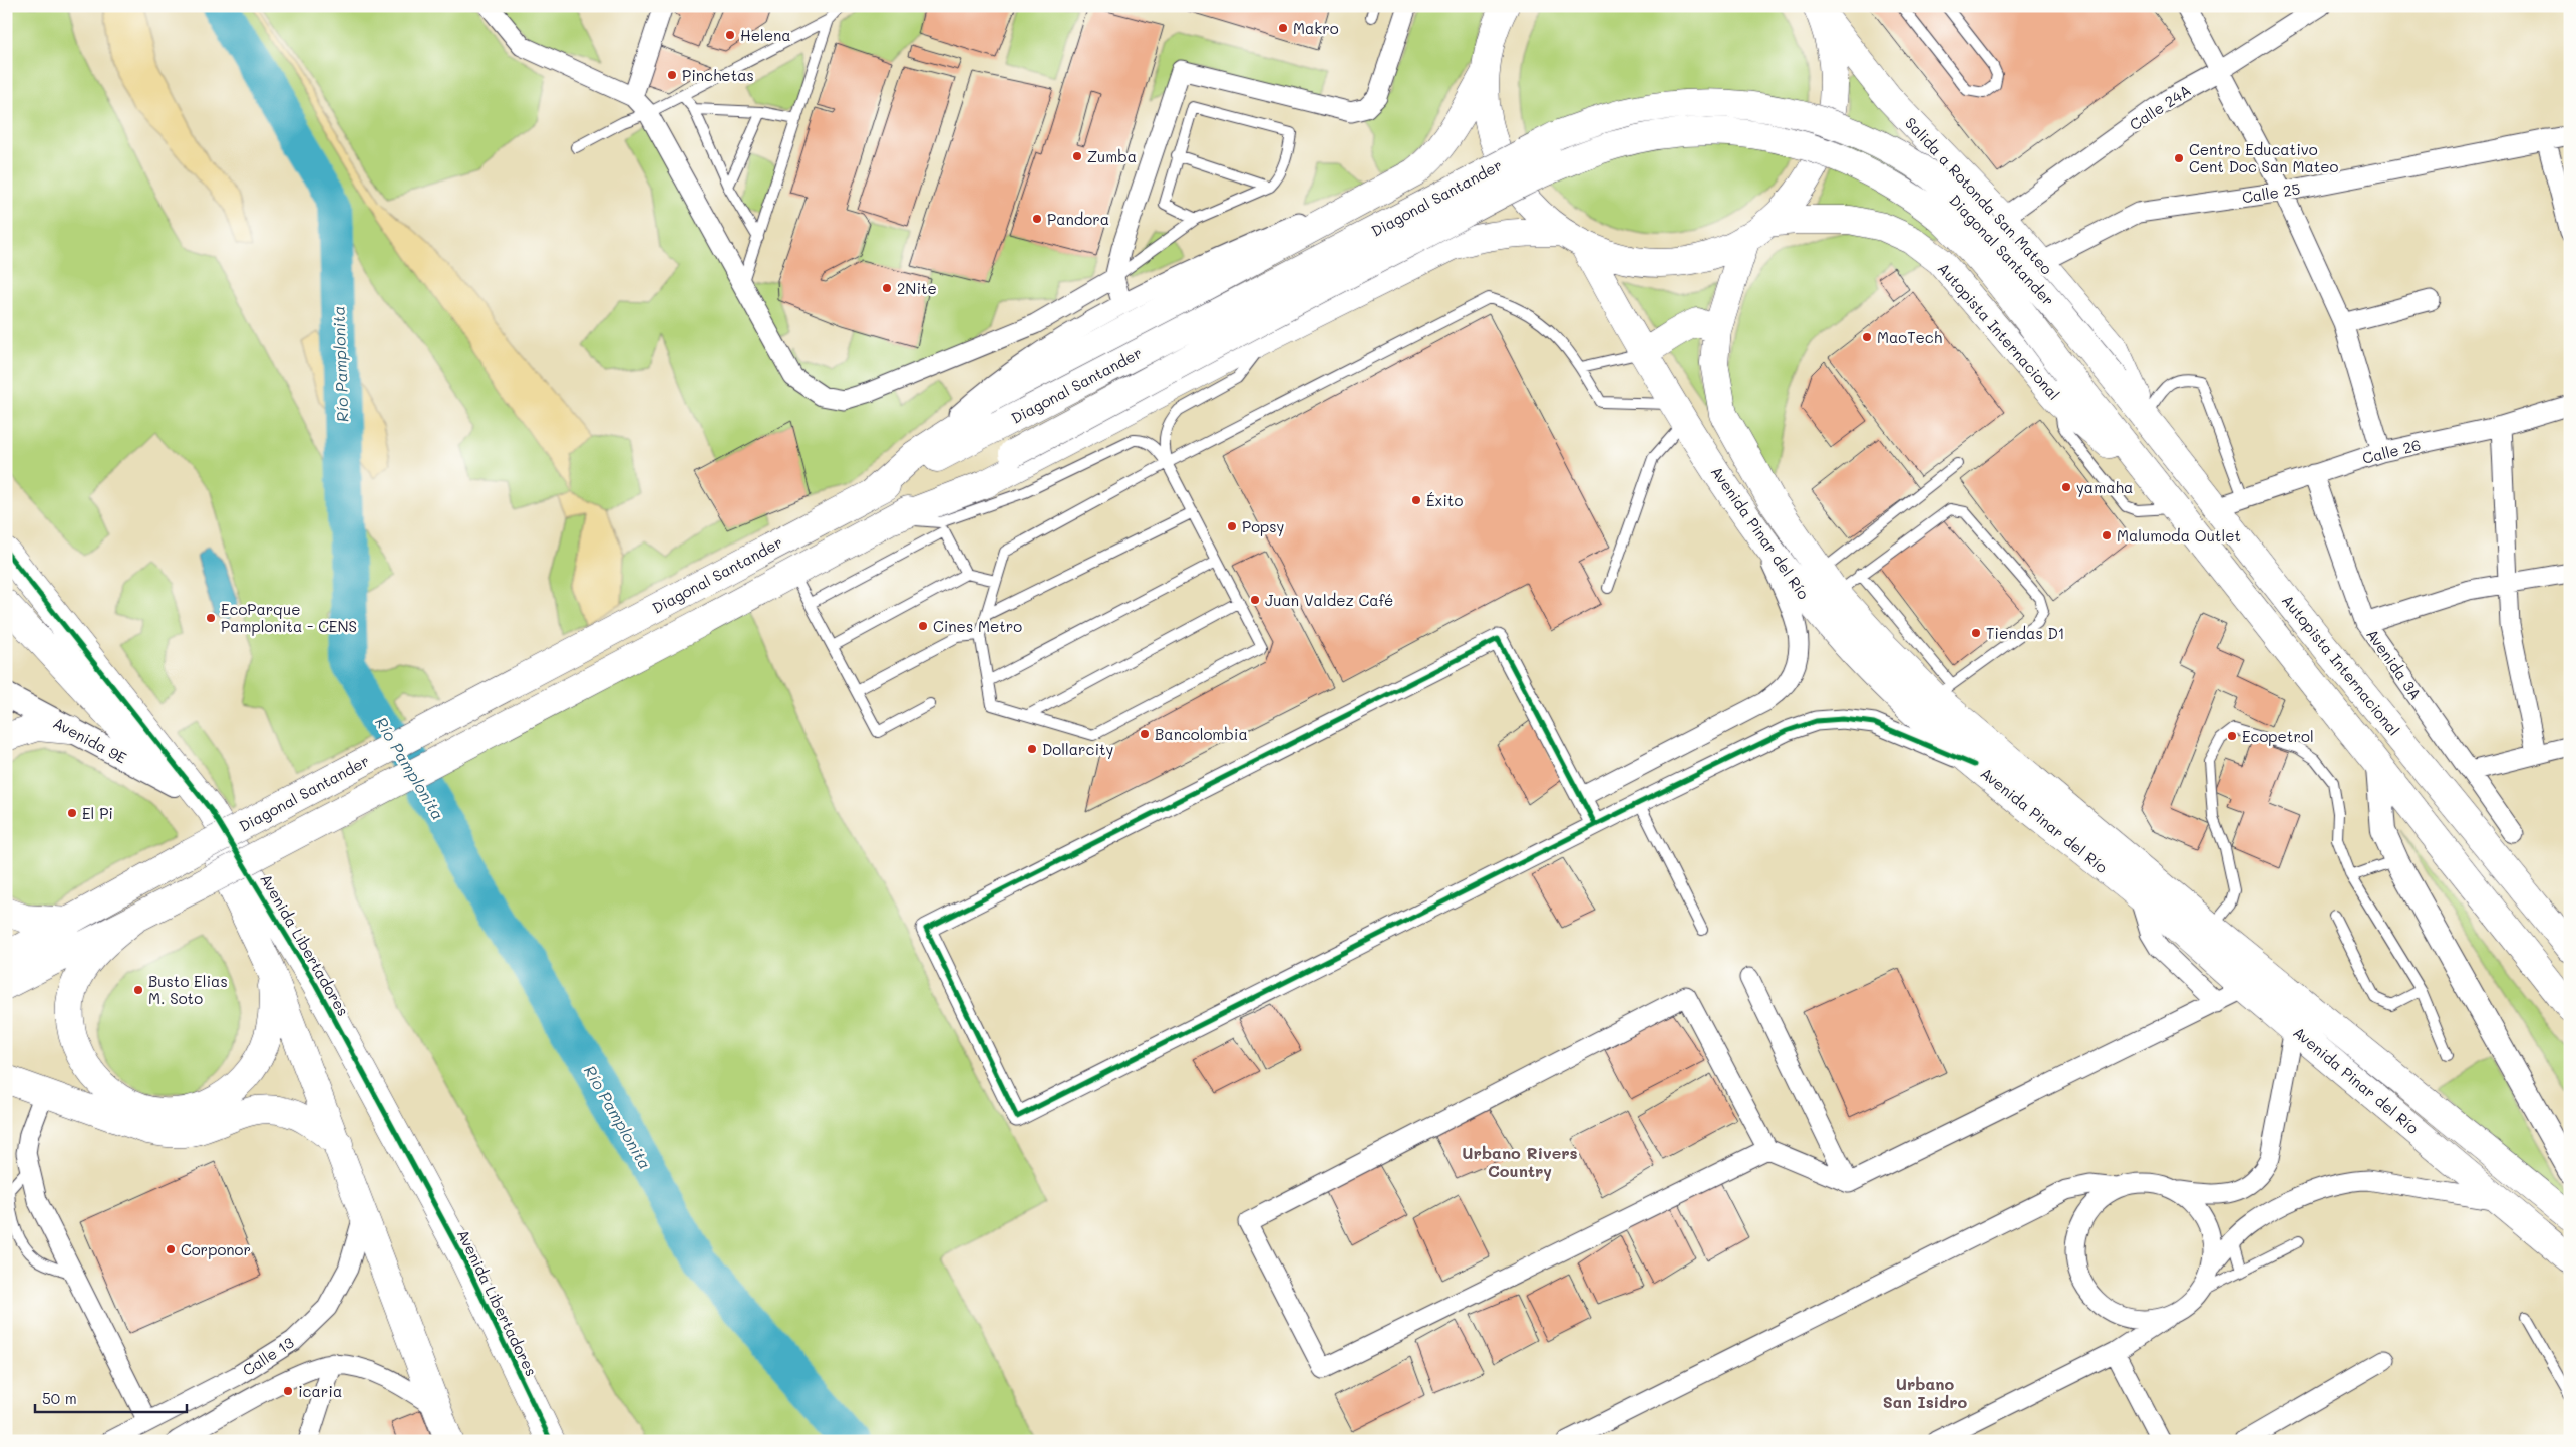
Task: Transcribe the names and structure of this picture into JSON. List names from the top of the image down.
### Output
{
  "streets": {
    "main road": [
      "Salida a Rotonda San Mateo",
      "Diagonal Santander",
      "Autopista Internacional",
      "Avenida Pinar del Río",
      "Avenida Libertadores"
    ],
    "street": [
      "Calle 24A",
      "Calle 25",
      "Calle 26",
      "Avenida 3A",
      "Avenida 9E",
      "Calle 13"
    ]
  },
  "crossings": [
    ["Calle 24A", "Salida a Rotonda San Mateo"],
    ["Calle 25", "Salida a Rotonda San Mateo"],
    ["Salida a Rotonda San Mateo", "Autopista Internacional"],
    ["Diagonal Santander", "Autopista Internacional"],
    ["Autopista Internacional", "Calle 26"],
    ["Autopista Internacional", "Avenida Pinar del Río"],
    ["Calle 26", "Avenida 3A"]
  ],
  "districts": ["Urbano Rivers Country", "Urbano San Isidro"],
  "water": ["Río Pamplonita"],
  "places": [
    "Makro",
    "Helena",
    "Pinchetas",
    "Zumba",
    "Centro Educativo Cent Doc San Mateo",
    "Pandora",
    "2Nite",
    "MaoTech",
    "yamaha",
    "Éxito",
    "Popsy",
    "Malumoda Outlet",
    "Juan Valdez Café",
    "EcoParque Pamplonita - CENS",
    "Cines Metro",
    "Tiendas D1",
    "Bancolombia",
    "Ecopetrol",
    "Dollarcity",
    "El Pi",
    "Busto Elias M. Soto",
    "Corponor",
    "icaria"
  ],
  "scale_bar": "50 m"
}
